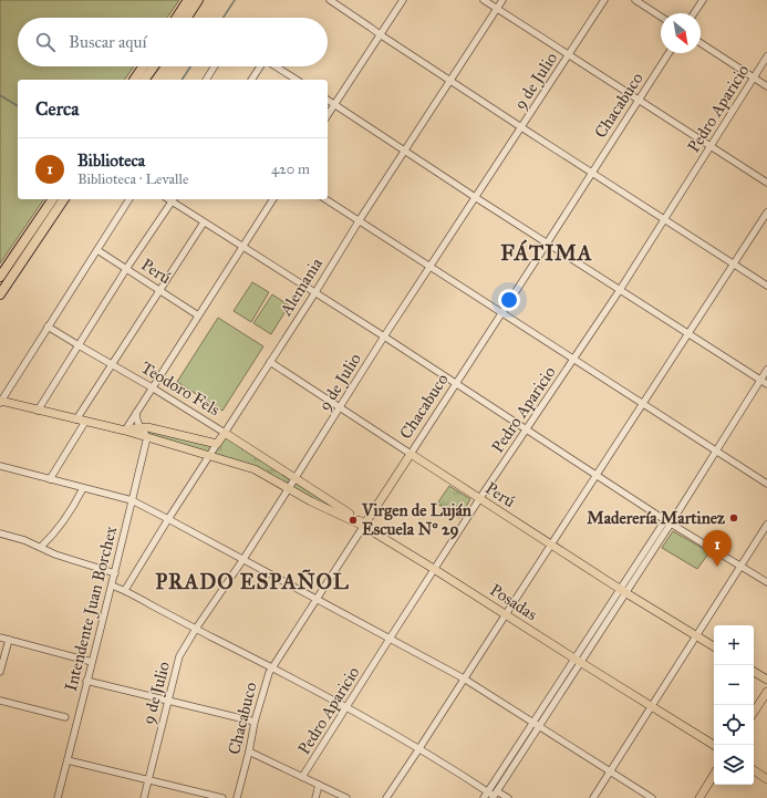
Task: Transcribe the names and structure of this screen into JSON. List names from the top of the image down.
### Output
{
  "streets": {
    "main road": [
      "Chacabuco",
      "Perú",
      "Alemania",
      "Teodoro Fels",
      "Posadas"
    ],
    "street": ["9 de Julio", "Pedro Aparicio", "Intendente Juan Borchex"]
  },
  "crossings": [
    ["9 de Julio", "Perú"],
    ["9 de Julio", "Teodoro Fels"],
    ["9 de Julio", "Posadas"],
    ["Chacabuco", "Perú"],
    ["Chacabuco", "Posadas"],
    ["Pedro Aparicio", "Perú"],
    ["Pedro Aparicio", "Posadas"],
    ["Perú", "Alemania"],
    ["Alemania", "Teodoro Fels"],
    ["Alemania", "Posadas"],
    ["Teodoro Fels", "Posadas"],
    ["Posadas", "Intendente Juan Borchex"]
  ],
  "districts": ["FÁTIMA", "PRADO ESPAÑOL"],
  "places": ["Maderería Martinez", "Virgen de Luján Escuela Nº 29"],
  "north": "bottom right",
  "page": {
    "search": "Buscar aquí",
    "heading": "Cerca",
    "list": [
      {
        "mark": "1",
        "name": "Biblioteca",
        "note": "Biblioteca · Levalle",
        "value": "420 m"
      }
    ],
    "pins": "1",
    "map_buttons": ["+", "−"]
  }
}
